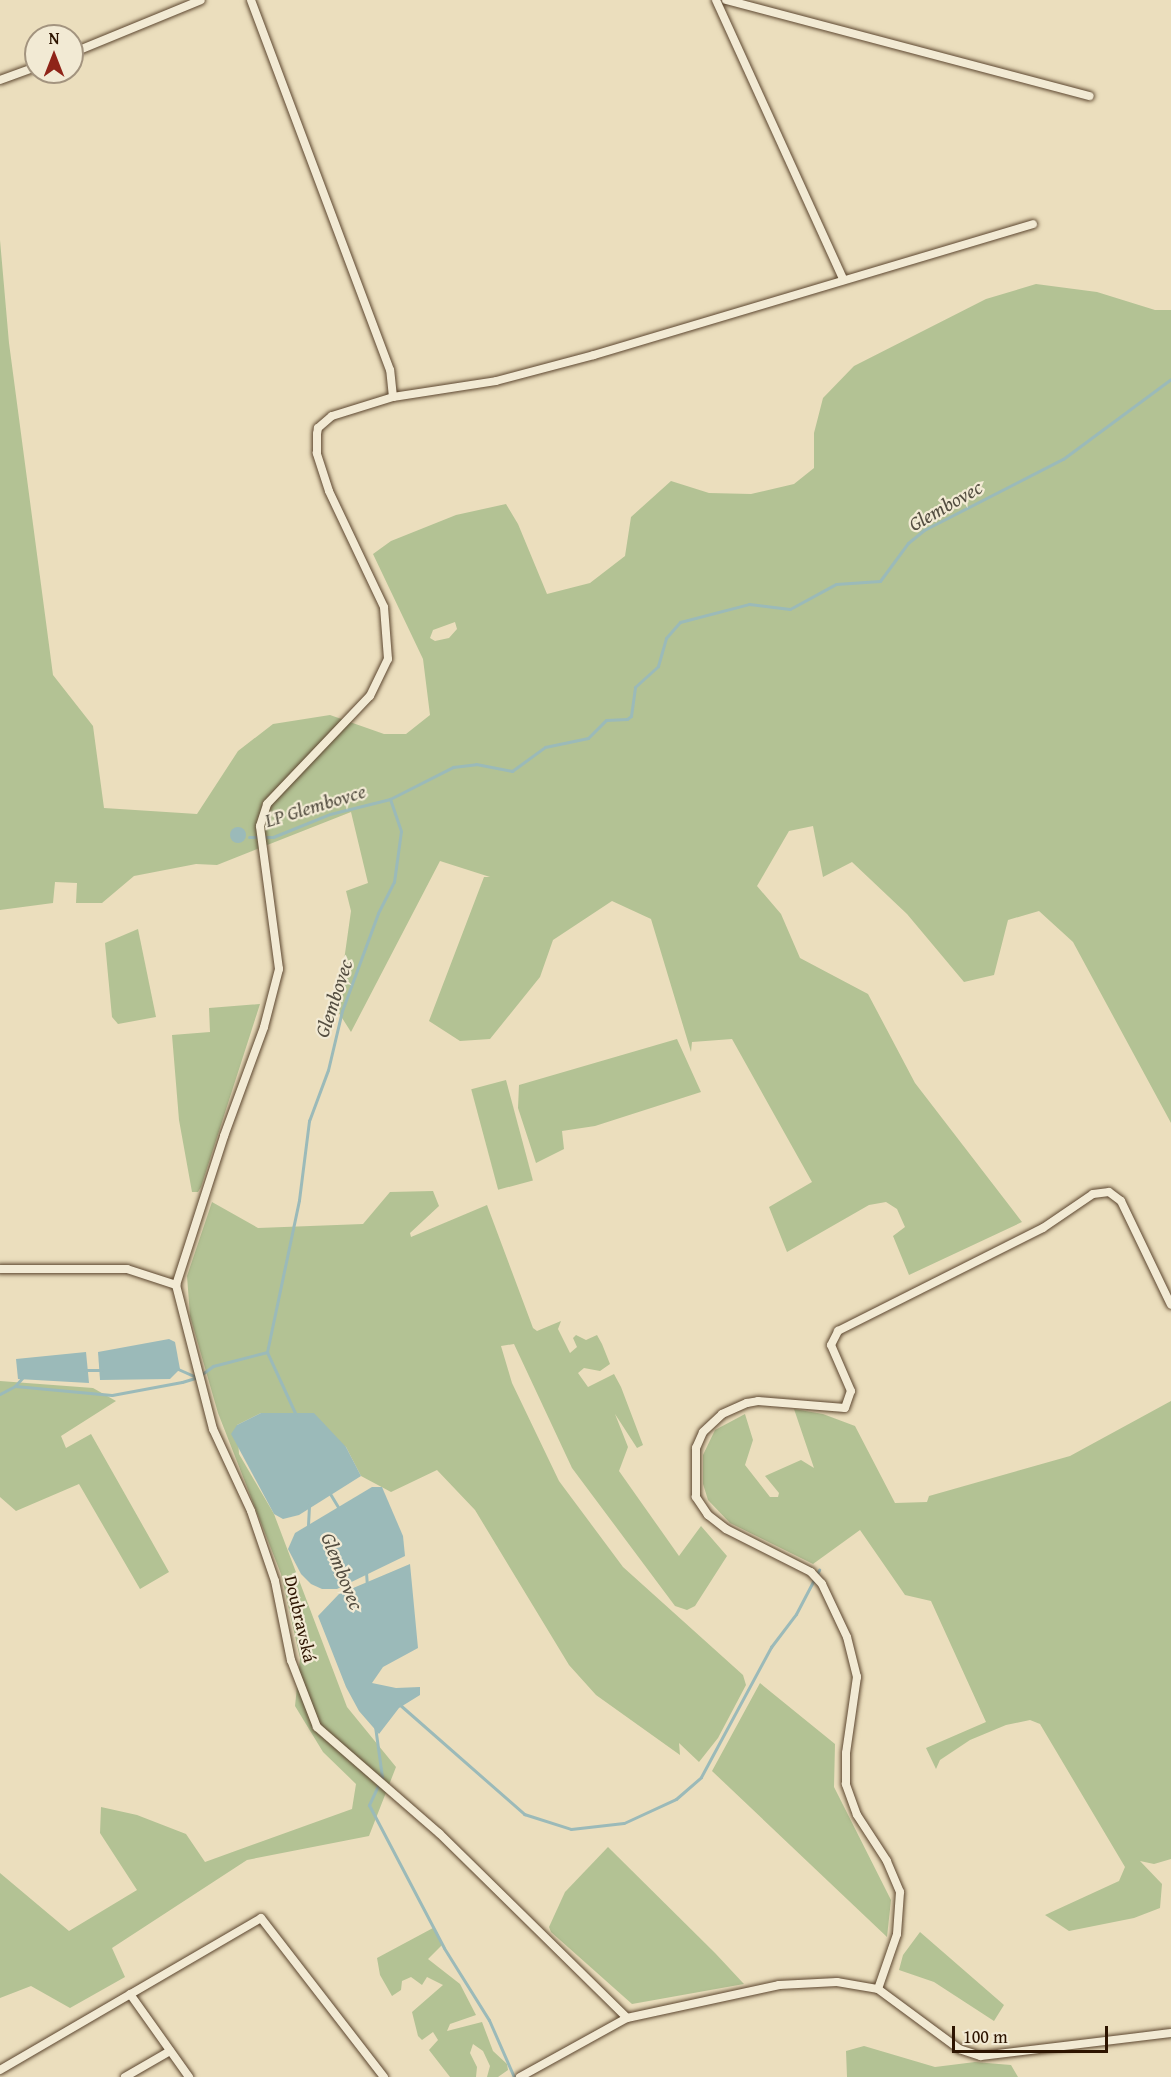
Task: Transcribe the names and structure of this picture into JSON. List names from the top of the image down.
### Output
{
  "streets": {
    "street": ["Doubravská"]
  },
  "water": ["Glembovec", "LP Glembovce"],
  "scale_bar": "100 m",
  "north": "top"
}
